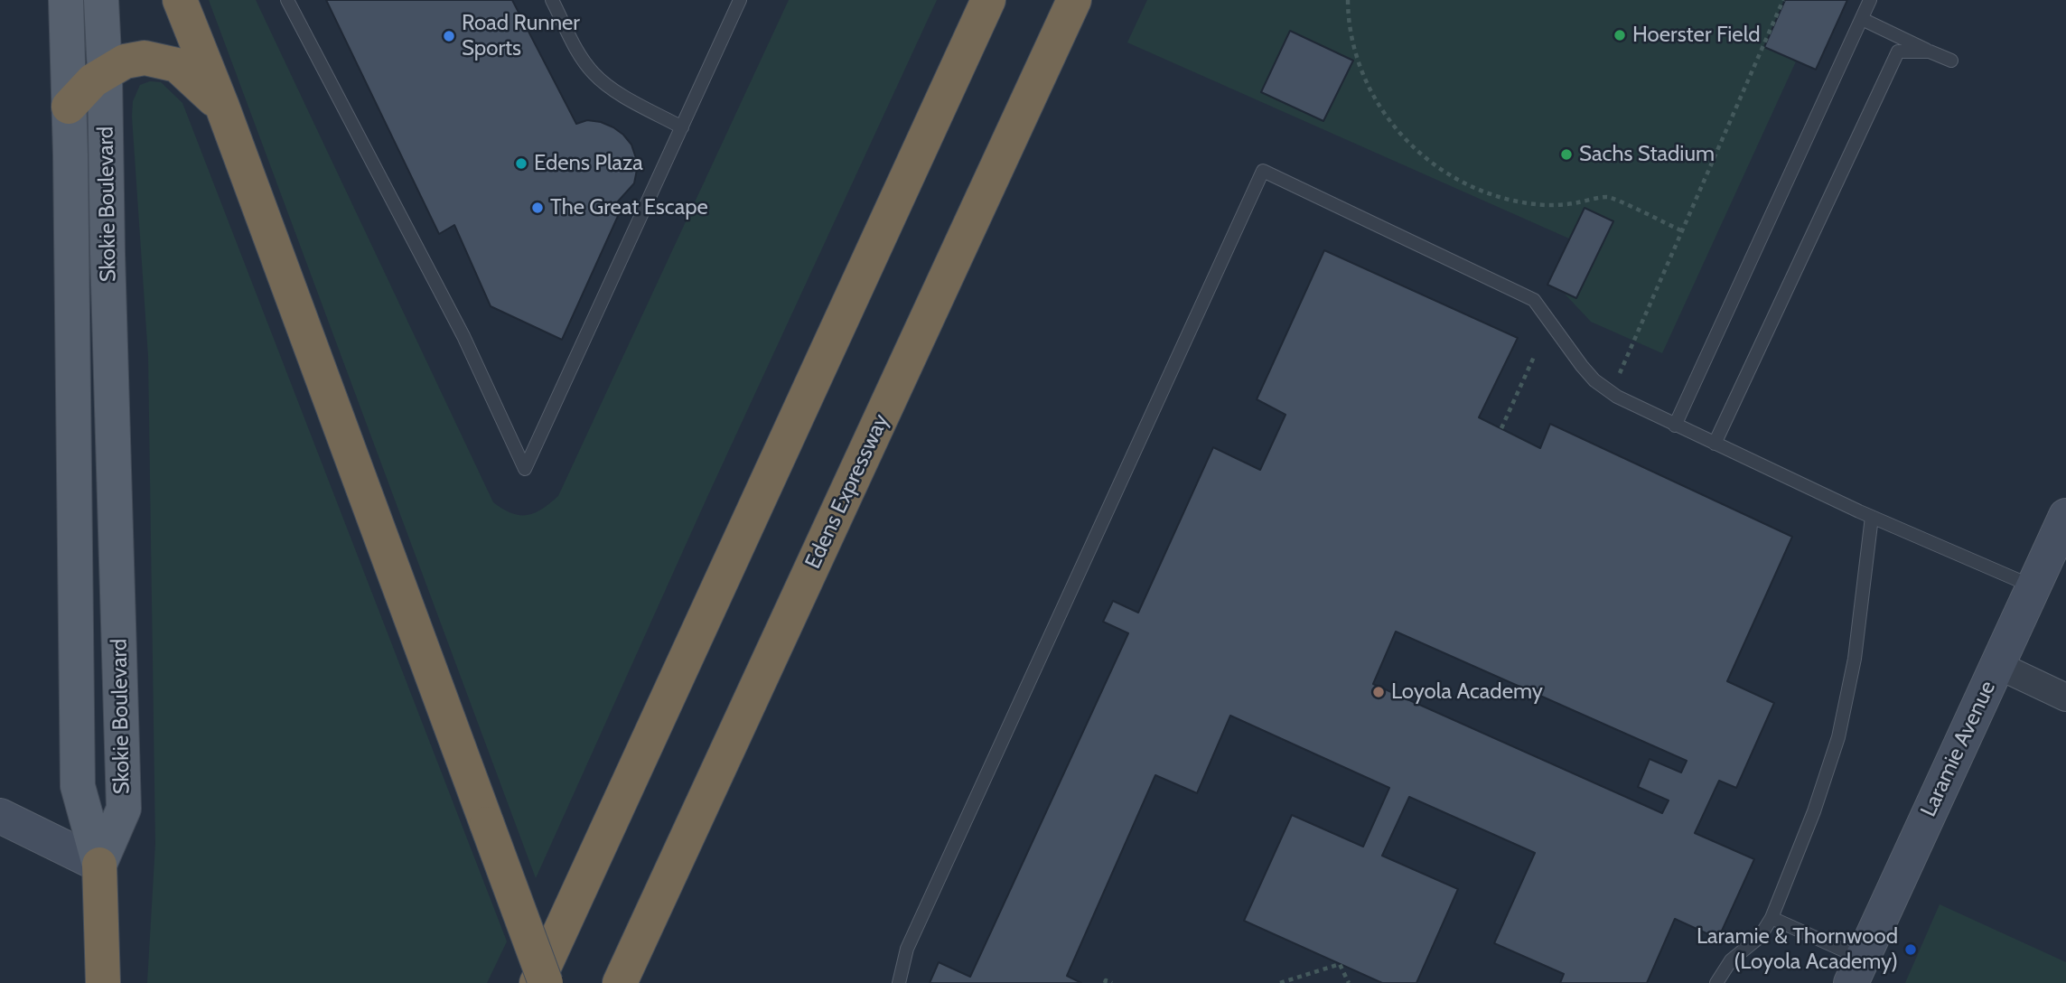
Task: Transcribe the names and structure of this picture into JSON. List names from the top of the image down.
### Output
{
  "streets": {
    "highway": ["Edens Expressway"],
    "main road": ["Skokie Boulevard"],
    "street": ["Laramie Avenue"]
  },
  "places": [
    "Hoerster Field",
    "Road Runner Sports",
    "Sachs Stadium",
    "Edens Plaza",
    "The Great Escape",
    "Loyola Academy",
    "Laramie & Thornwood (Loyola Academy)"
  ]
}
